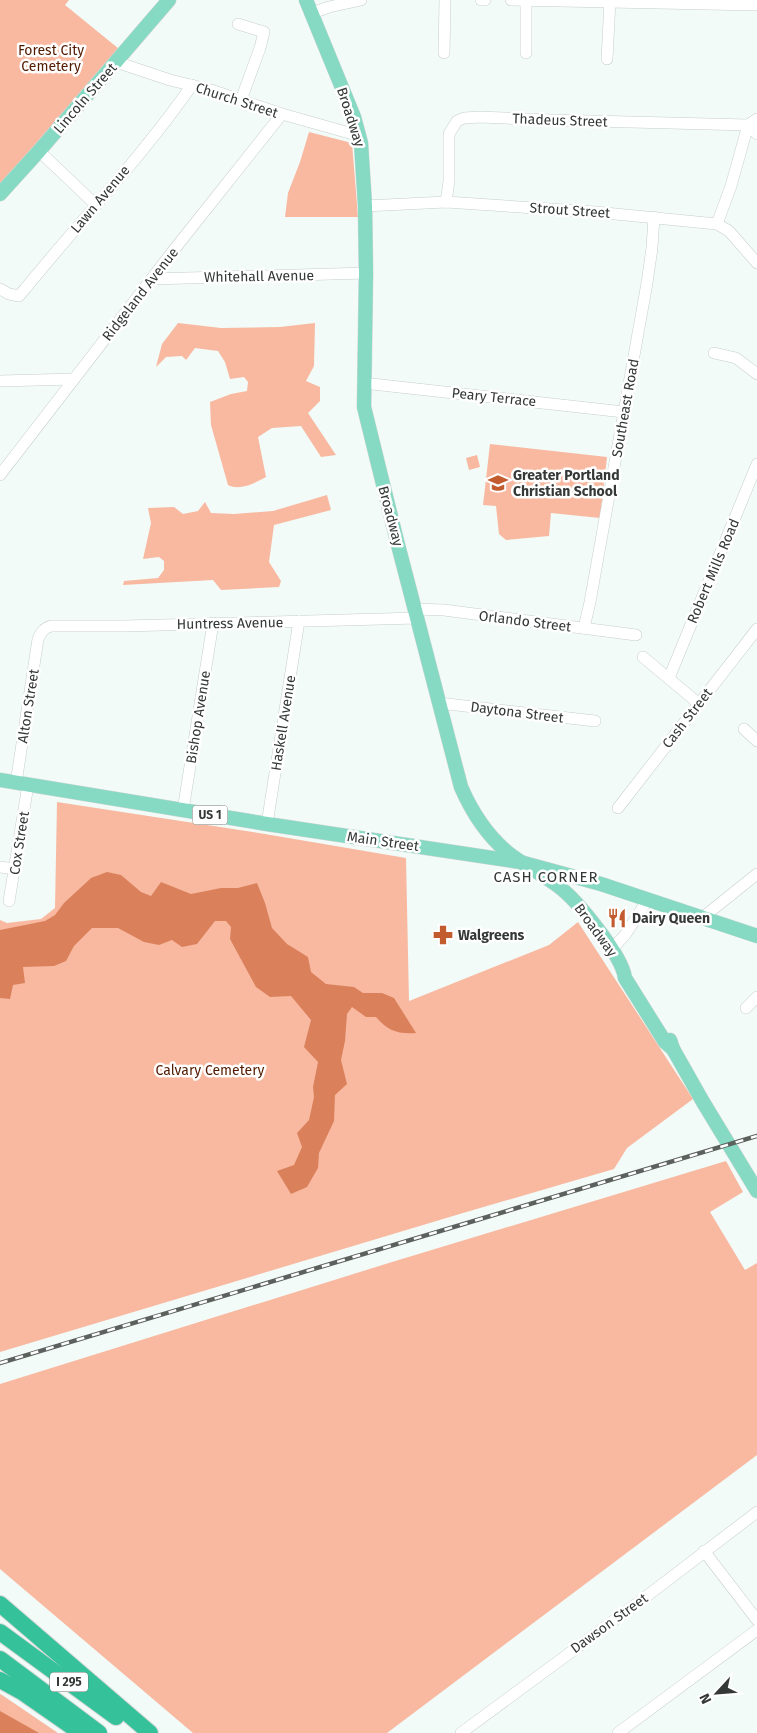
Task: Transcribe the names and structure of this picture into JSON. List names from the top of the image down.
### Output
{
  "streets": {
    "highway": ["I 295"],
    "main road": [
      "Lincoln Street",
      "Broadway",
      "US 1",
      "Main Street"
    ],
    "street": [
      "Church Street",
      "Thadeus Street",
      "Lawn Avenue",
      "Strout Street",
      "Whitehall Avenue",
      "Ridgeland Avenue",
      "Peary Terrace",
      "Southeast Road",
      "Robert Mills Road",
      "Orlando Street",
      "Huntress Avenue",
      "Alton Street",
      "Daytona Street",
      "Bishop Avenue",
      "Cash Street",
      "Haskell Avenue",
      "Cox Street",
      "Dawson Street"
    ]
  },
  "crossings": [
    ["Lincoln Street", "Church Street"],
    ["Church Street", "Broadway"],
    ["Church Street", "Lawn Avenue"],
    ["Church Street", "Ridgeland Avenue"],
    ["Broadway", "Strout Street"],
    ["Broadway", "Whitehall Avenue"],
    ["Broadway", "Peary Terrace"],
    ["Broadway", "Orlando Street"],
    ["Broadway", "Huntress Avenue"],
    ["Broadway", "Daytona Street"],
    ["Broadway", "Main Street"],
    ["Thadeus Street", "Strout Street"],
    ["Strout Street", "Southeast Road"],
    ["Whitehall Avenue", "Ridgeland Avenue"],
    ["Peary Terrace", "Southeast Road"],
    ["Southeast Road", "Orlando Street"],
    ["Orlando Street", "Huntress Avenue"],
    ["Huntress Avenue", "Alton Street"],
    ["Huntress Avenue", "Bishop Avenue"],
    ["Huntress Avenue", "Haskell Avenue"],
    ["Alton Street", "Main Street"],
    ["Alton Street", "Cox Street"],
    ["Bishop Avenue", "Main Street"],
    ["Haskell Avenue", "Main Street"],
    ["Main Street", "Cox Street"]
  ],
  "districts": ["CASH CORNER"],
  "parks": ["Forest City Cemetery", "Calvary Cemetery"],
  "places": {
    "school or university": ["Greater Portland Christian School"],
    "restaurant": ["Dairy Queen"],
    "pharmacy": ["Walgreens"]
  },
  "north": "bottom left"
}
